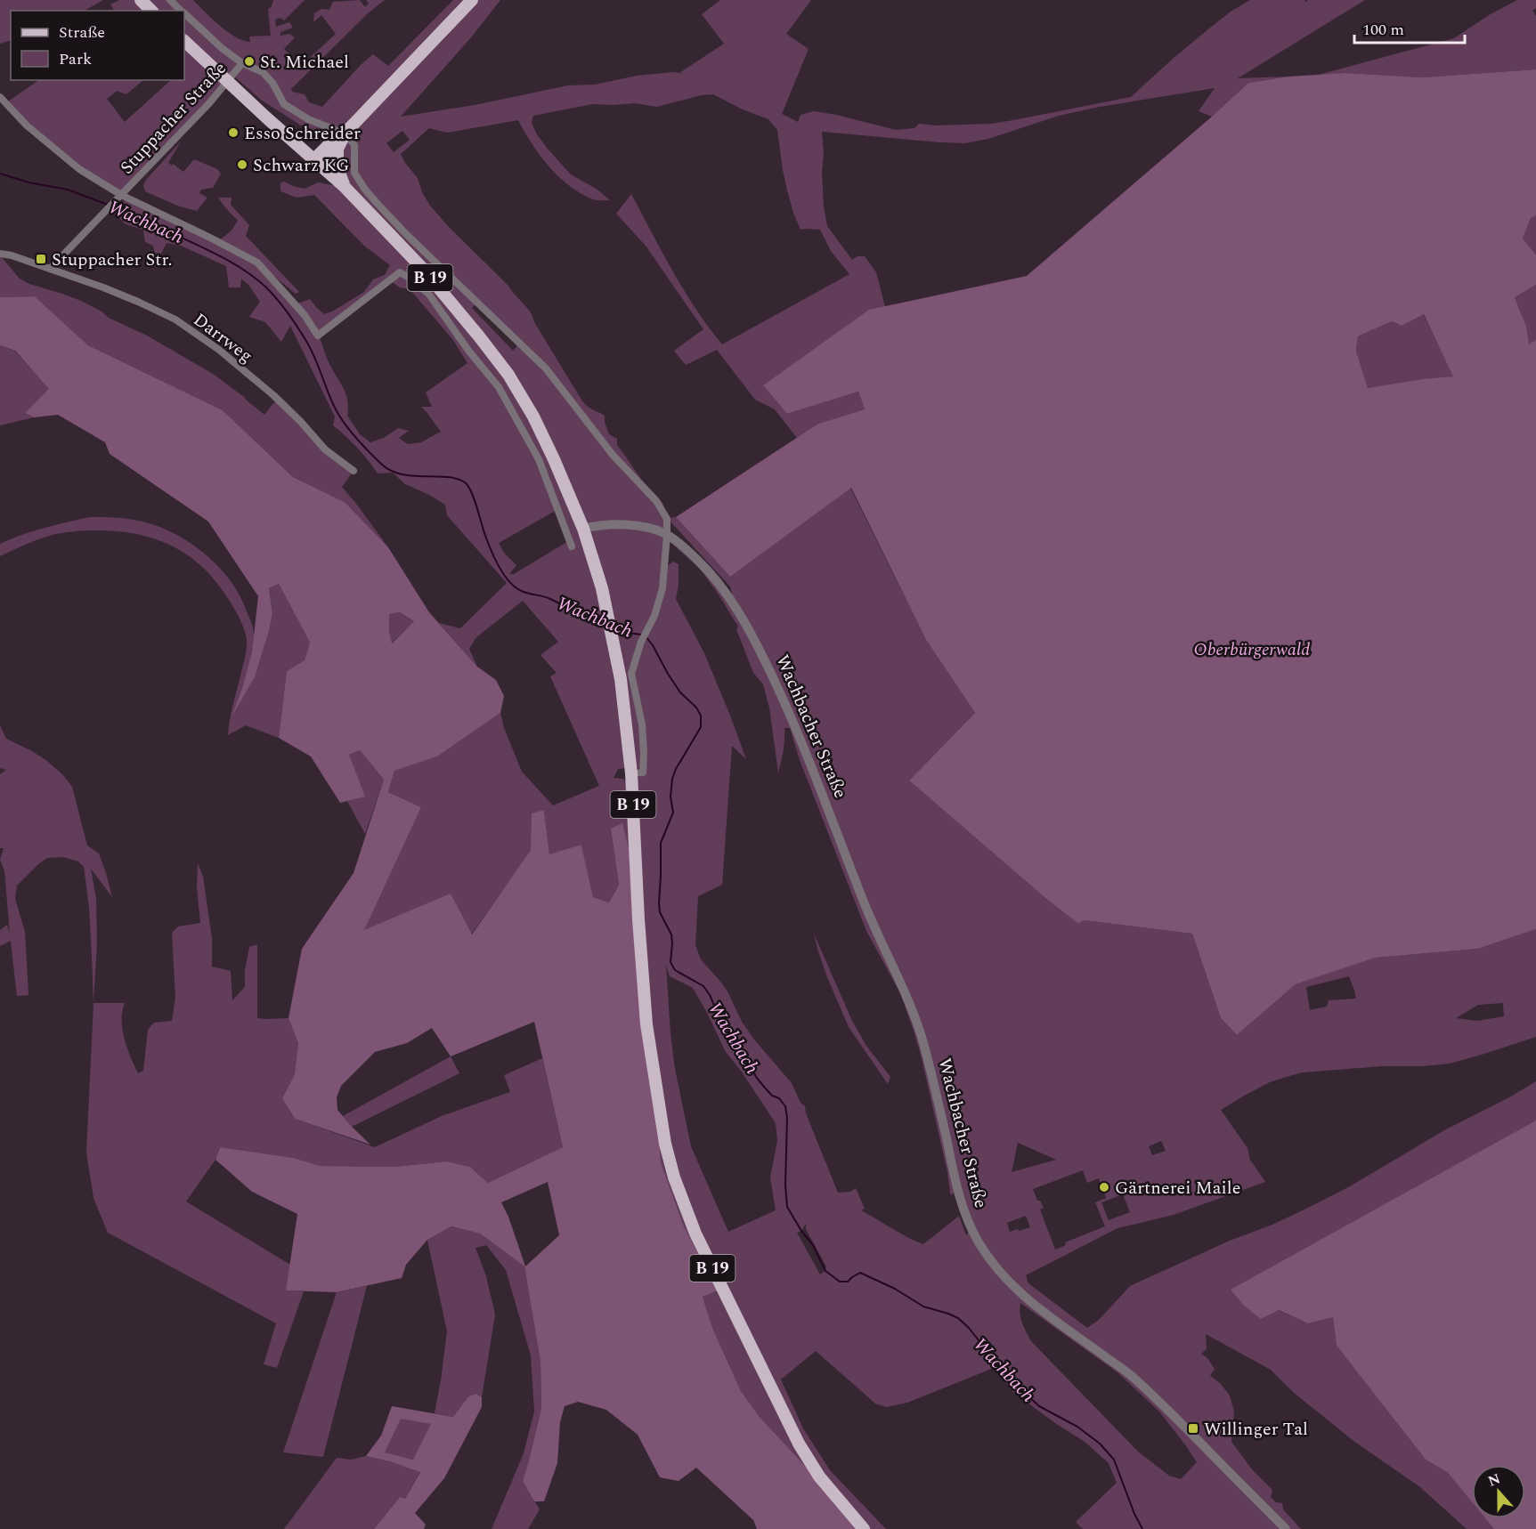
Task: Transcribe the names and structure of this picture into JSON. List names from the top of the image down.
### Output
{
  "streets": {
    "main road": ["B 19"],
    "street": ["Stuppacher Straße", "Darrweg", "Wachbacher Straße"]
  },
  "crossings": [
    ["Stuppacher Straße", "Darrweg"],
    ["B 19", "Wachbacher Straße"]
  ],
  "water": ["Wachbach"],
  "parks": ["Oberbürgerwald"],
  "places": {
    "other": [
      "St. Michael",
      "Esso Schreider",
      "Schwarz KG",
      "Gärtnerei Maile"
    ],
    "transit": ["Stuppacher Str.", "Willinger Tal"]
  },
  "legend": ["Straße", "Park"],
  "scale_bar": "100 m",
  "north": "top"
}
